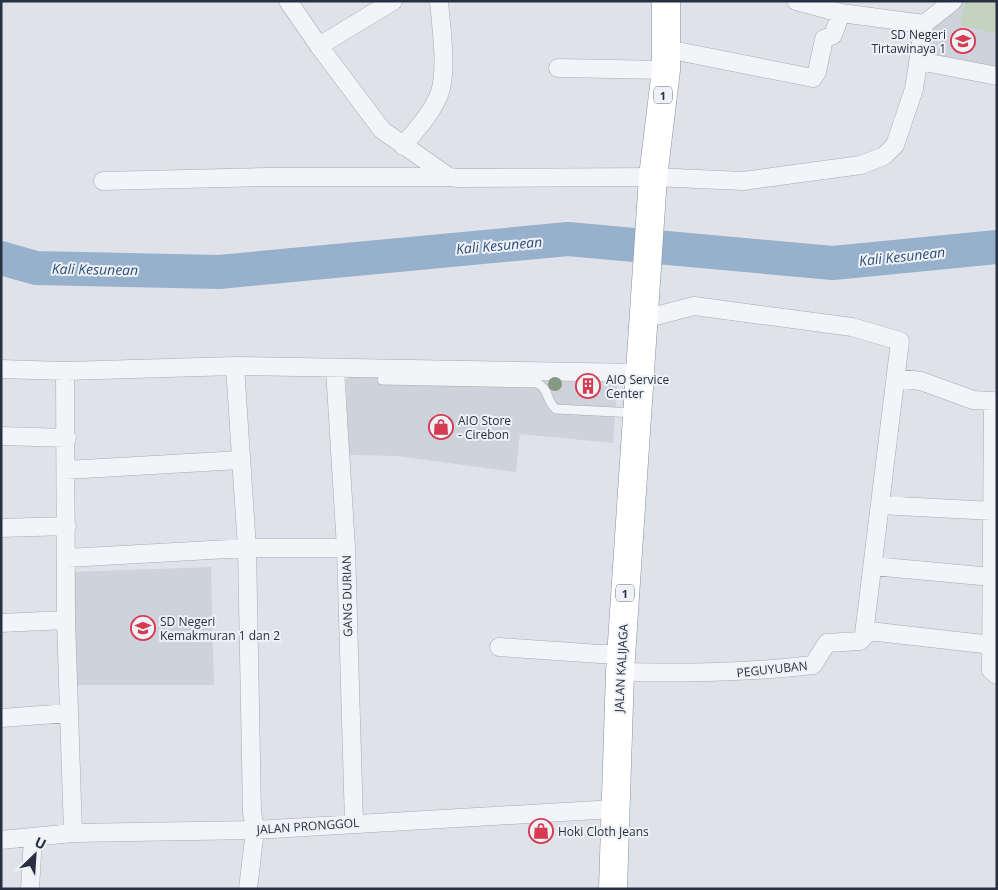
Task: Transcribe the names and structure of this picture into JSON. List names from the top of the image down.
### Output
{
  "streets": {
    "highway": ["1", "JALAN KALIJAGA"],
    "street": ["GANG DURIAN", "PEGUYUBAN", "JALAN PRONGGOL"]
  },
  "crossings": [
    ["1", "JALAN KALIJAGA"],
    ["GANG DURIAN", "JALAN PRONGGOL"],
    ["JALAN KALIJAGA", "PEGUYUBAN"],
    ["JALAN KALIJAGA", "JALAN PRONGGOL"]
  ],
  "water": ["Kali Kesunean"],
  "places": {
    "school or university": ["SD Negeri Tirtawinaya 1", "SD Negeri Kemakmuran 1 dan 2"],
    "building": ["AIO Service Center"],
    "shop": ["AIO Store - Cirebon", "Hoki Cloth Jeans"]
  },
  "north": "top right"
}
